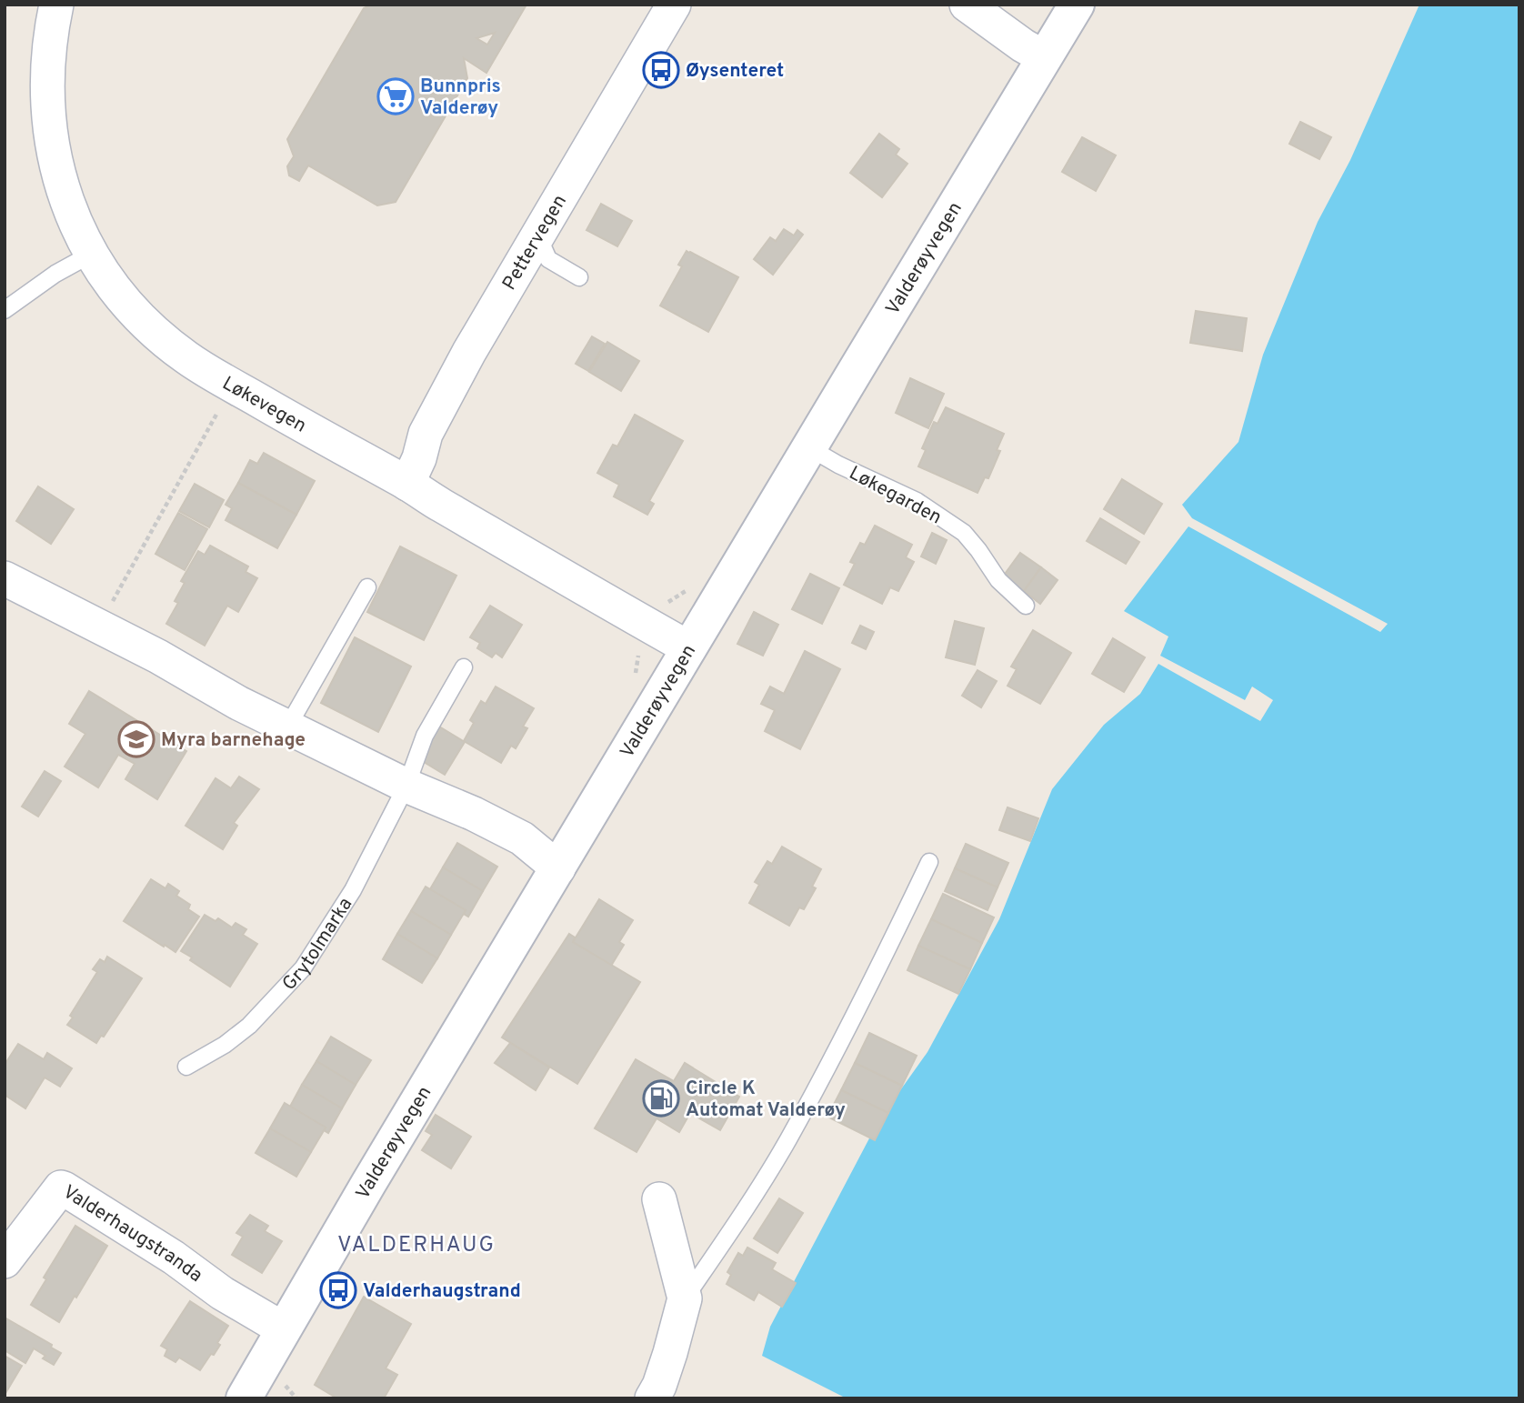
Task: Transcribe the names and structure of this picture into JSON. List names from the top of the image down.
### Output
{
  "streets": {
    "main road": ["Valderøyvegen"],
    "street": ["Pettervegen", "Løkevegen", "Valderhaugstranda"],
    "lane": ["Løkegarden", "Grytolmarka"]
  },
  "crossings": [
    ["Pettervegen", "Løkevegen"],
    ["Valderøyvegen", "Løkevegen"],
    ["Valderøyvegen", "Løkegarden"],
    ["Valderøyvegen", "Valderhaugstranda"]
  ],
  "districts": ["VALDERHAUG"],
  "places": {
    "bus stop": ["Øysenteret", "Valderhaugstrand"],
    "supermarket": ["Bunnpris Valderøy"],
    "school or university": ["Myra barnehage"],
    "fuel station": ["Circle K Automat Valderøy"]
  }
}
